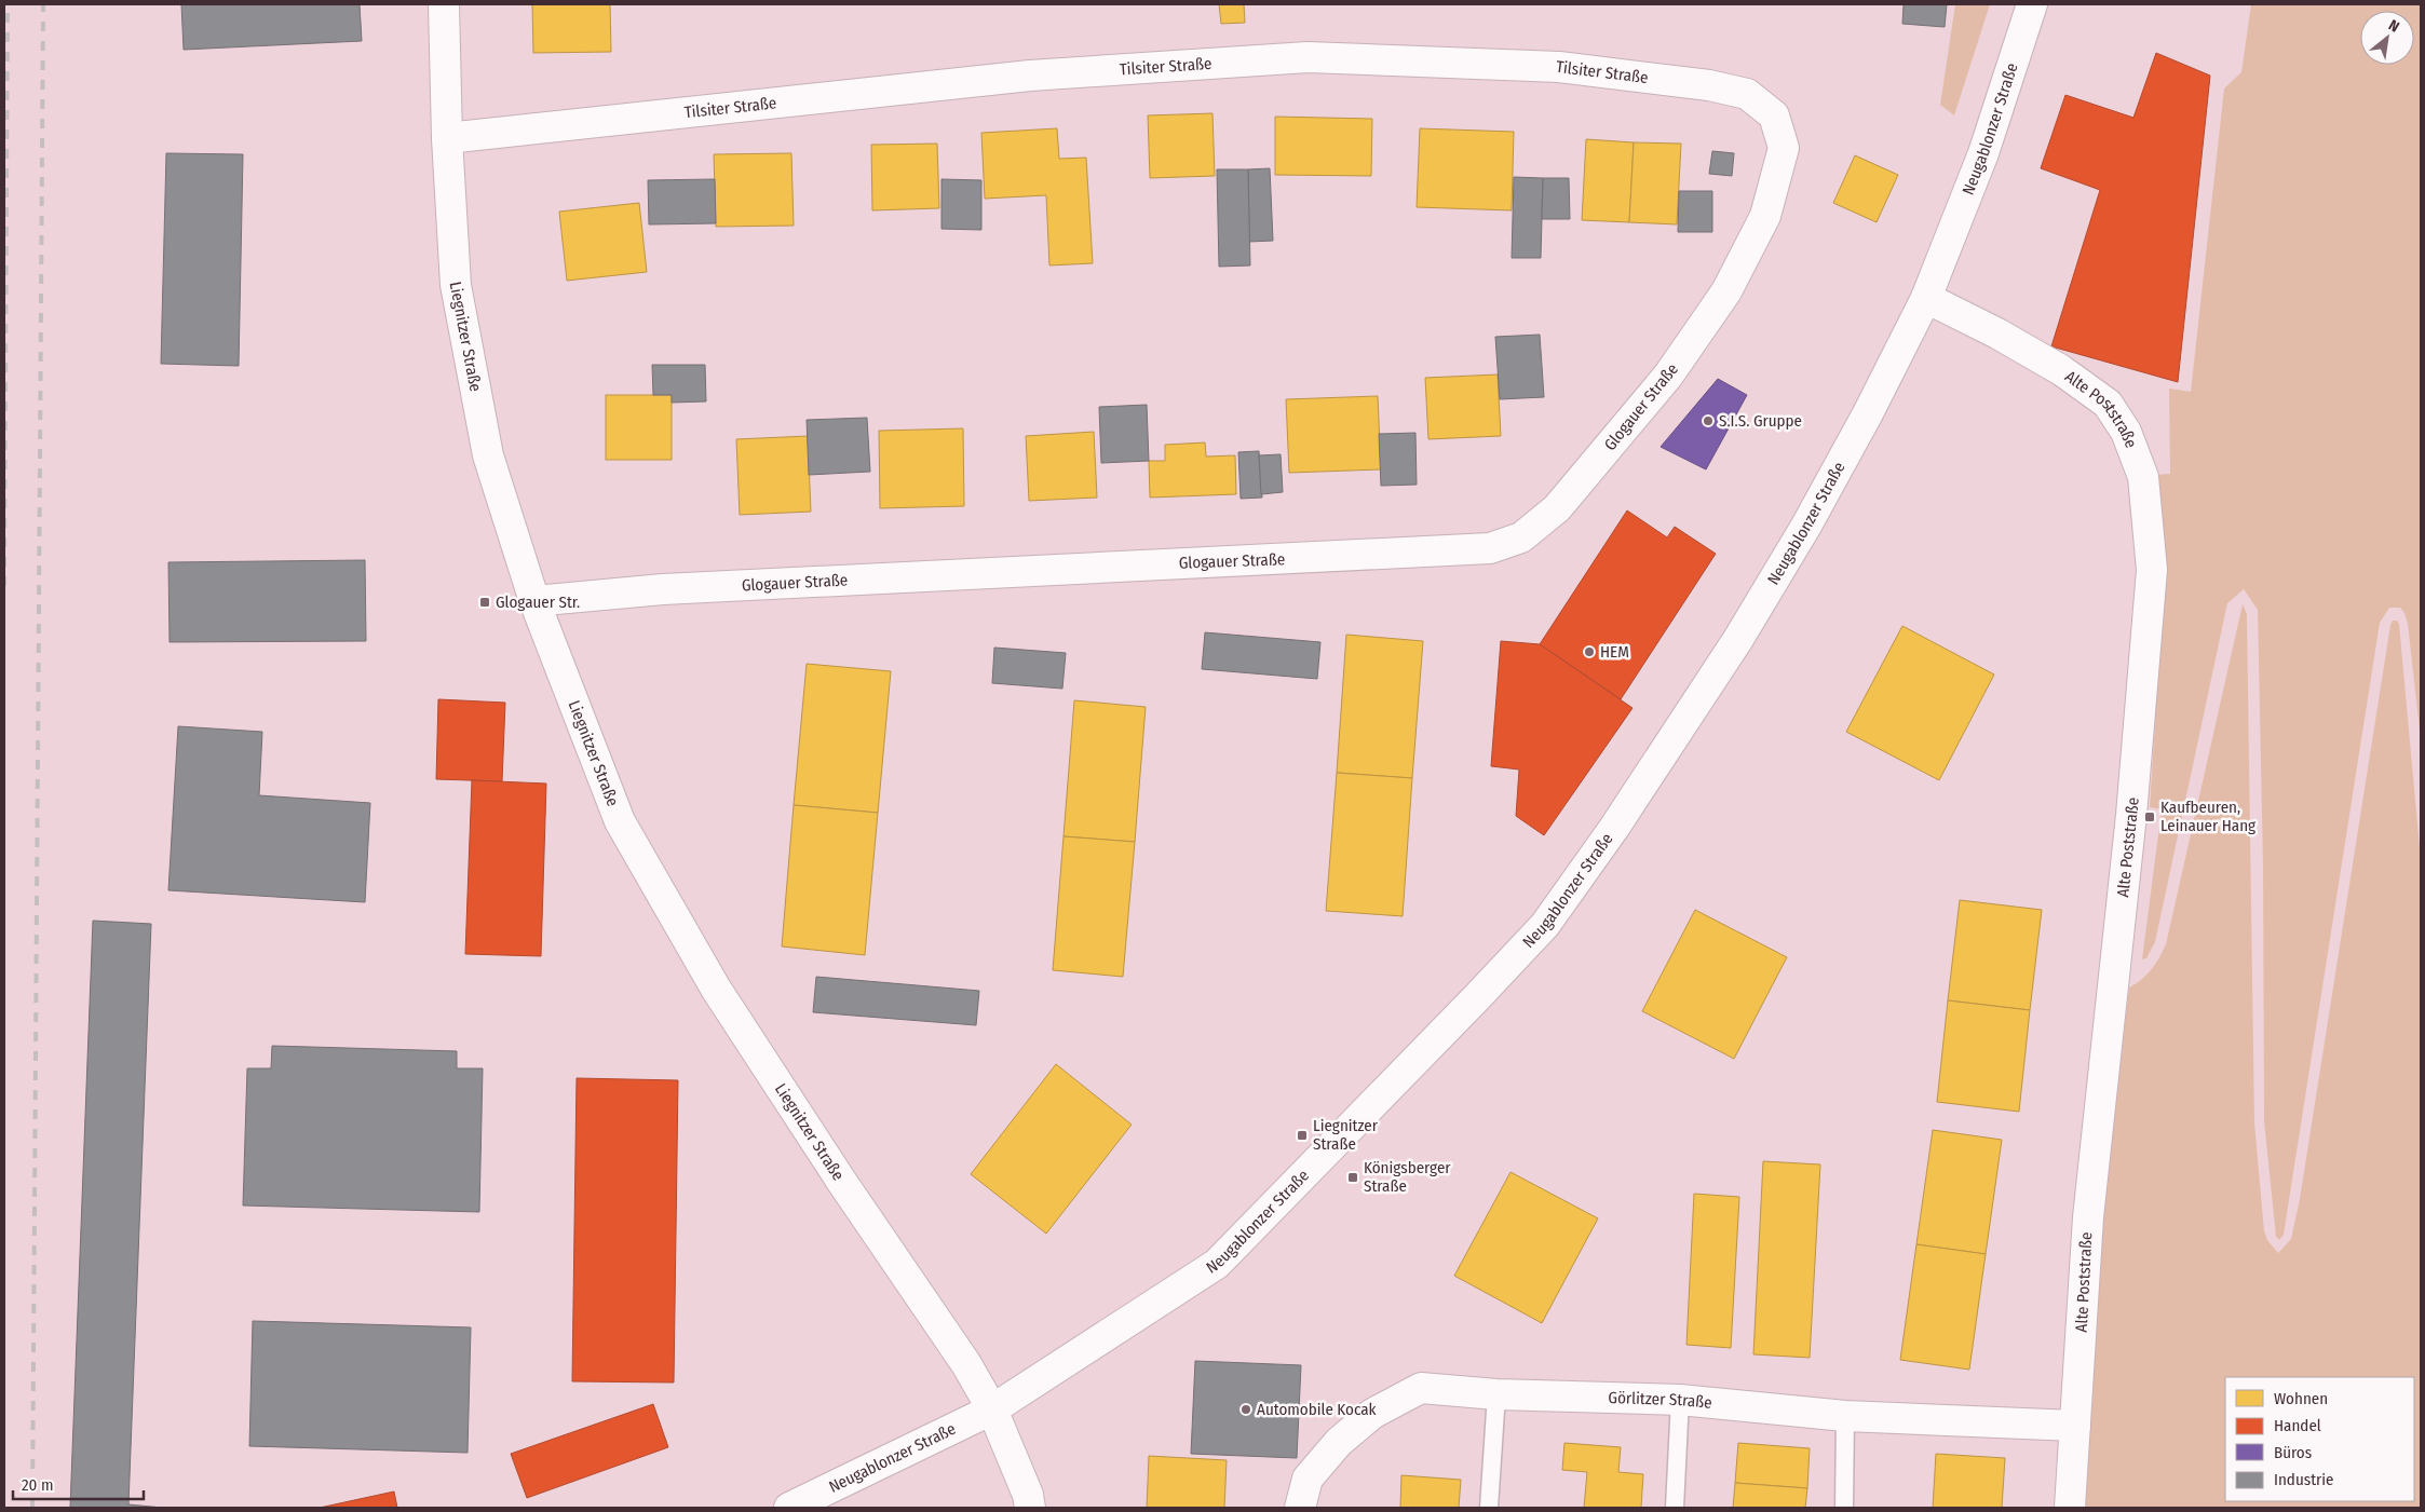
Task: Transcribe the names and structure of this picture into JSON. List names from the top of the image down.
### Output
{
  "streets": {
    "street": [
      "Tilsiter Straße",
      "Neugablonzer Straße",
      "Liegnitzer Straße",
      "Glogauer Straße",
      "Alte Poststraße",
      "Görlitzer Straße"
    ]
  },
  "crossings": [
    ["Tilsiter Straße", "Liegnitzer Straße"],
    ["Tilsiter Straße", "Glogauer Straße"],
    ["Neugablonzer Straße", "Liegnitzer Straße"],
    ["Neugablonzer Straße", "Alte Poststraße"],
    ["Liegnitzer Straße", "Glogauer Straße"],
    ["Alte Poststraße", "Görlitzer Straße"]
  ],
  "places": {
    "other": ["S.I.S. Gruppe", "HEM", "Automobile Kocak"],
    "transit": [
      "Glogauer Str.",
      "Kaufbeuren, Leinauer Hang",
      "Liegnitzer Straße",
      "Königsberger Straße"
    ]
  },
  "legend": [
    "Wohnen",
    "Handel",
    "Büros",
    "Industrie"
  ],
  "scale_bar": "20 m",
  "north": "top right"
}
